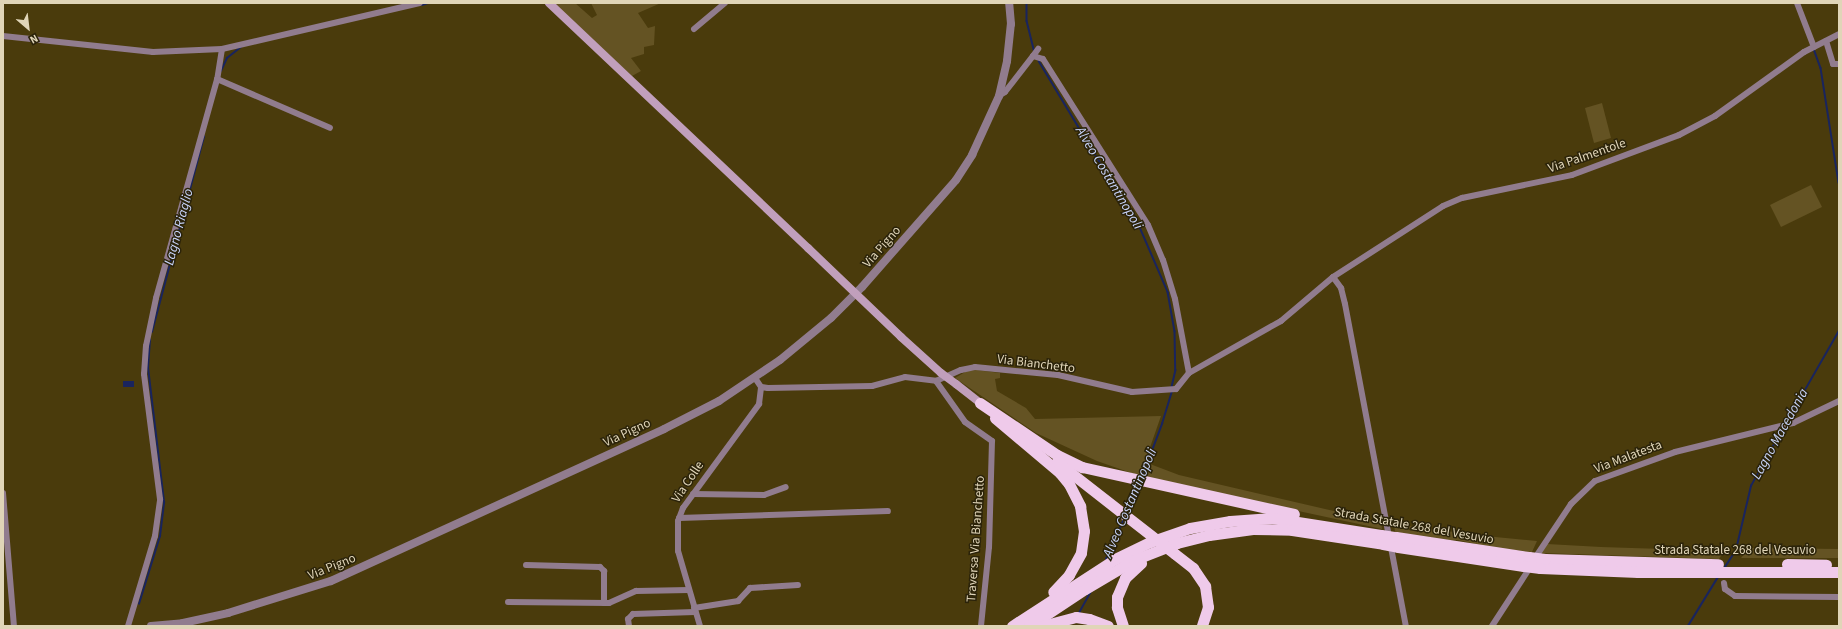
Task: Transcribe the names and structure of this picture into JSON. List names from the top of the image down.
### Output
{
  "streets": {
    "highway": ["Strada Statale 268 del Vesuvio"],
    "street": [
      "Via Palmentole",
      "Via Pigno",
      "Via Bianchetto",
      "Via Malatesta",
      "Via Colle",
      "Traversa Via Bianchetto"
    ]
  },
  "crossings": [
    ["Via Palmentole", "Via Bianchetto"],
    ["Via Bianchetto", "Traversa Via Bianchetto"]
  ],
  "water": ["Alveo Costantinopoli", "Lagno Riaglio", "Lagno Macedonia"],
  "north": "bottom right"
}
